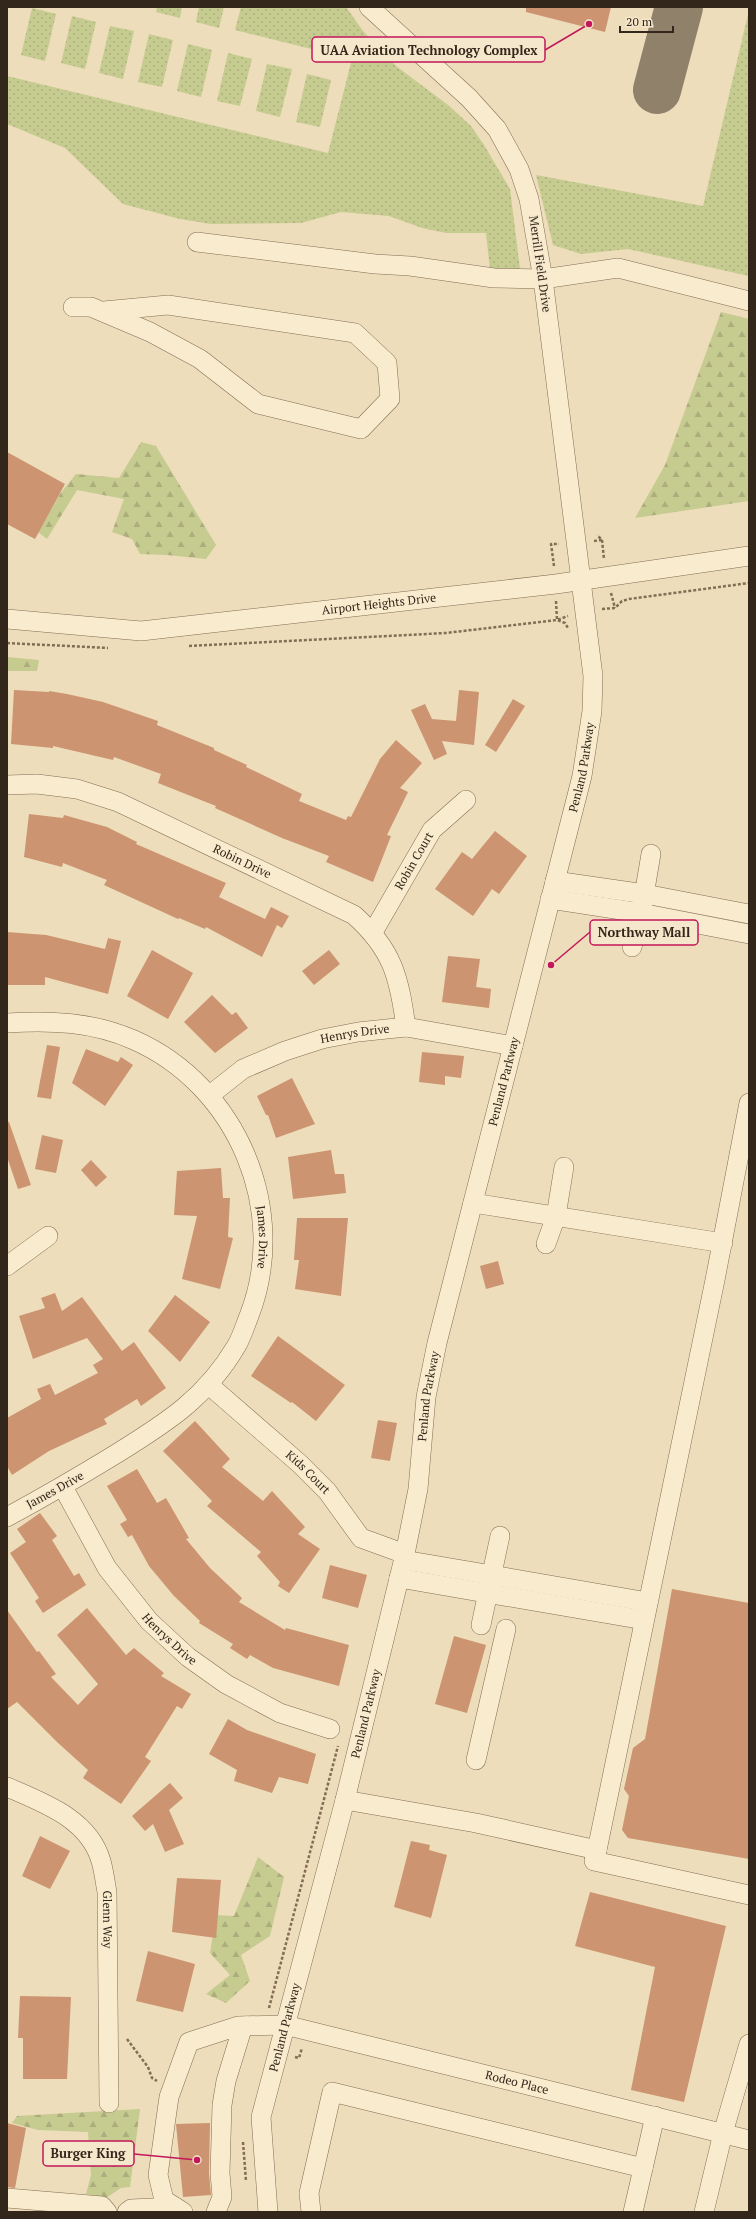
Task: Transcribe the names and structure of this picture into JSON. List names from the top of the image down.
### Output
{
  "streets": {
    "street": [
      "Merrill Field Drive",
      "Airport Heights Drive",
      "Penland Parkway",
      "Robin Drive",
      "Robin Court",
      "Henrys Drive",
      "James Drive",
      "Kids Court",
      "Glenn Way",
      "Rodeo Place"
    ]
  },
  "crossings": [
    ["Merrill Field Drive", "Airport Heights Drive"],
    ["Merrill Field Drive", "Penland Parkway"],
    ["Airport Heights Drive", "Penland Parkway"],
    ["Penland Parkway", "Henrys Drive"],
    ["Penland Parkway", "Kids Court"],
    ["Penland Parkway", "Rodeo Place"],
    ["Robin Drive", "Robin Court"],
    ["Robin Drive", "Henrys Drive"],
    ["Henrys Drive", "James Drive"],
    ["James Drive", "Kids Court"]
  ],
  "places": ["UAA Aviation Technology Complex", "Northway Mall", "Burger King"],
  "scale_bar": "20 m"
}
